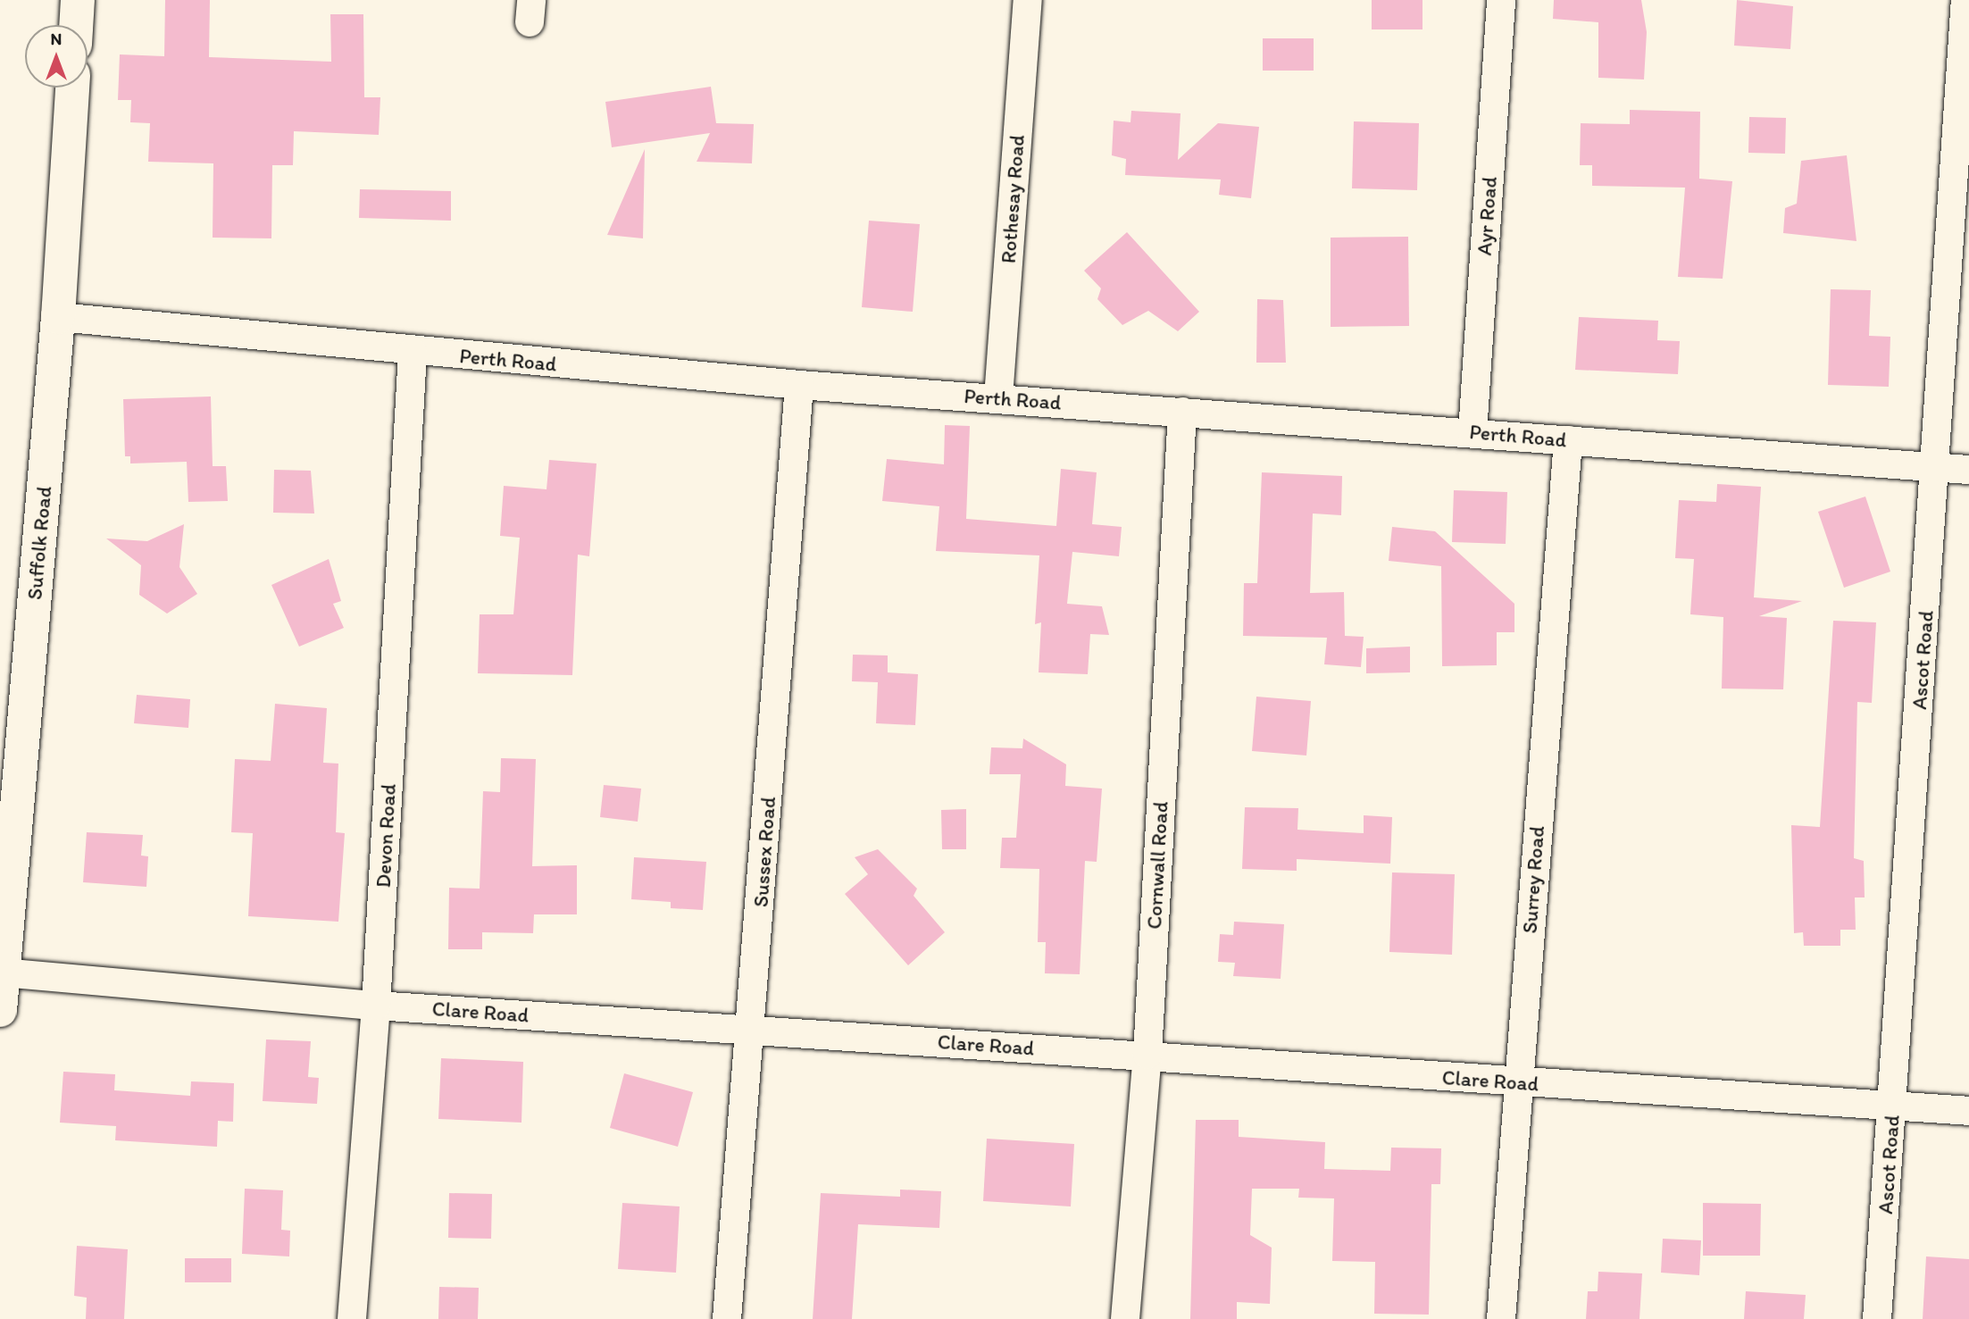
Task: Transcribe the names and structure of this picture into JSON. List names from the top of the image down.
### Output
{
  "streets": {
    "street": [
      "Rothesay Road",
      "Ayr Road",
      "Perth Road",
      "Suffolk Road",
      "Ascot Road",
      "Devon Road",
      "Sussex Road",
      "Cornwall Road",
      "Surrey Road",
      "Clare Road"
    ]
  },
  "crossings": [
    ["Rothesay Road", "Perth Road"],
    ["Ayr Road", "Perth Road"],
    ["Perth Road", "Suffolk Road"],
    ["Perth Road", "Ascot Road"],
    ["Perth Road", "Devon Road"],
    ["Perth Road", "Sussex Road"],
    ["Perth Road", "Cornwall Road"],
    ["Perth Road", "Surrey Road"],
    ["Suffolk Road", "Clare Road"],
    ["Ascot Road", "Clare Road"],
    ["Devon Road", "Clare Road"],
    ["Sussex Road", "Clare Road"],
    ["Cornwall Road", "Clare Road"],
    ["Surrey Road", "Clare Road"]
  ],
  "north": "top"
}
